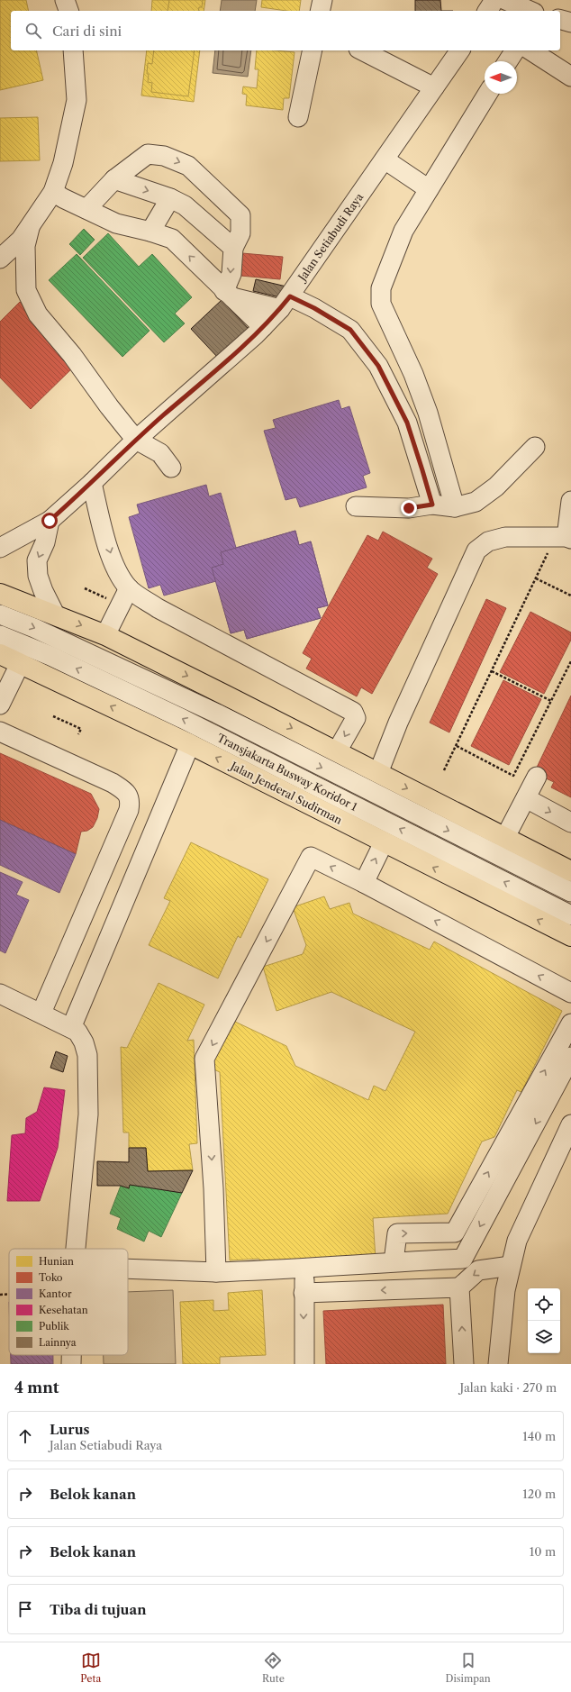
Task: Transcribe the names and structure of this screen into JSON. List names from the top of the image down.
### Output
{
  "streets": {
    "main road": ["Jalan Jenderal Sudirman"],
    "street": ["Jalan Setiabudi Raya", "Transjakarta Busway Koridor 1"]
  },
  "legend": [
    "Hunian",
    "Toko",
    "Kantor",
    "Kesehatan",
    "Publik",
    "Lainnya"
  ],
  "north": "left",
  "page": {
    "search": "Cari di sini",
    "heading": ["4 mnt", "Jalan kaki · 270 m"],
    "list": [
      ["Lurus", "Jalan Setiabudi Raya", "140 m"],
      ["Belok kanan", "120 m"],
      ["Belok kanan", "10 m"],
      "Tiba di tujuan"
    ],
    "nav": ["Peta", "Rute", "Disimpan"]
  }
}
